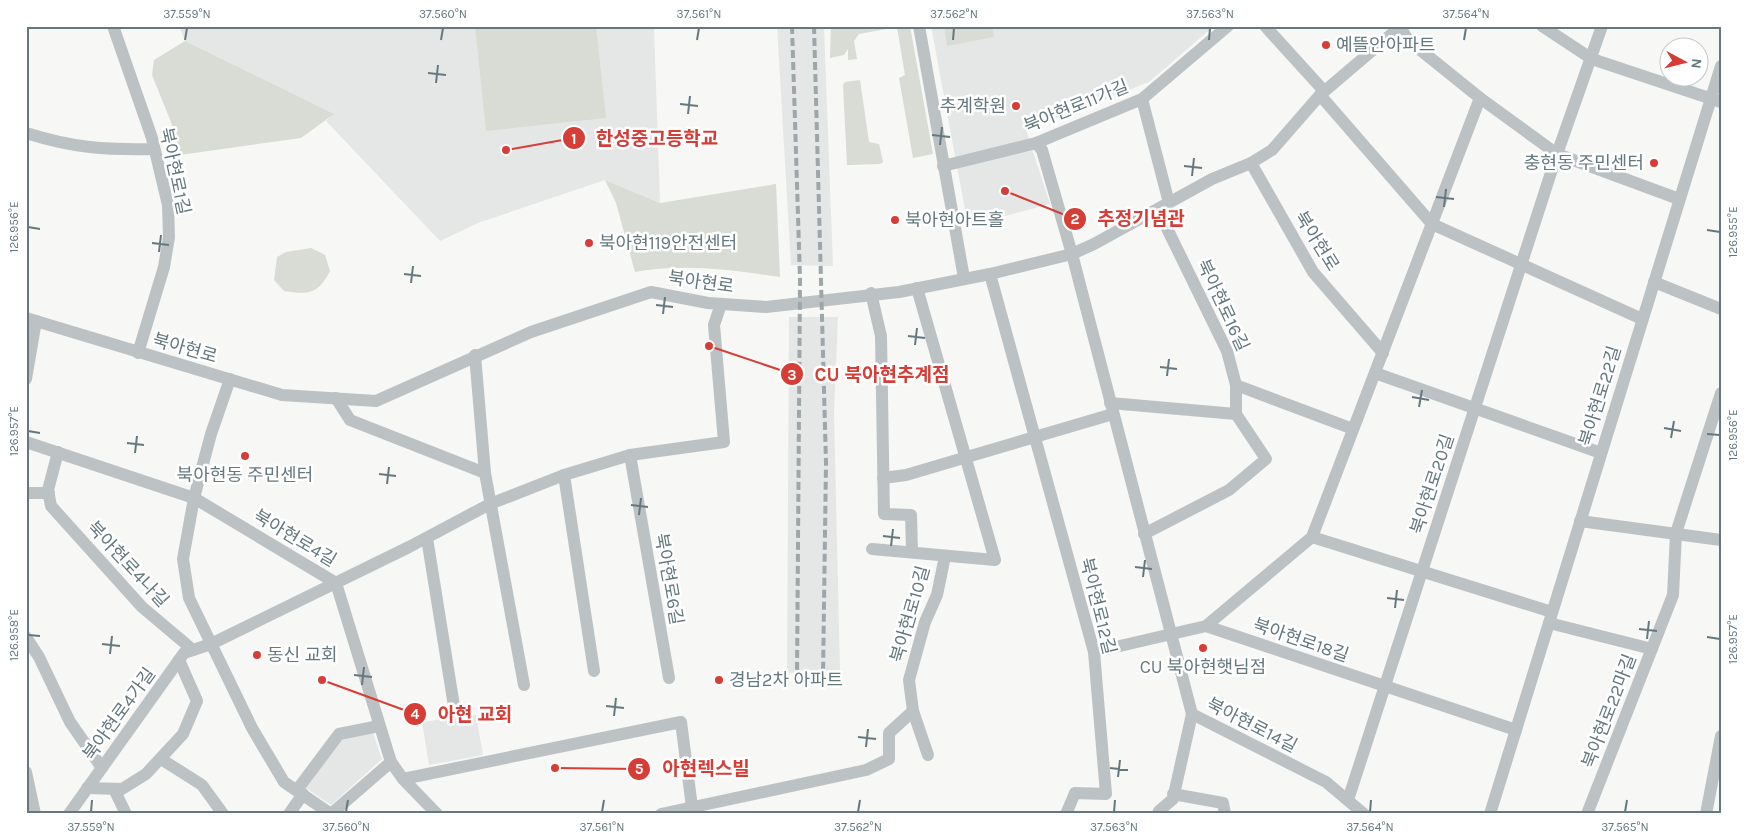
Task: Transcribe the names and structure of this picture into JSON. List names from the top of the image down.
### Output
{
  "streets": {
    "street": [
      "북아현로11가길",
      "북아현로1길",
      "북아현로",
      "북아현로16길",
      "북아현로22길",
      "북아현로20길",
      "북아현로4길",
      "북아현로4나길",
      "북아현로6길",
      "북아현로12길",
      "북아현로10길",
      "북아현로18길",
      "북아현로22마길",
      "북아현로4가길",
      "북아현로14길"
    ]
  },
  "crossings": [
    ["북아현로1길", "북아현로"],
    ["북아현로", "북아현로16길"],
    ["북아현로", "북아현로12길"],
    ["북아현로", "북아현로10길"],
    ["북아현로", "북아현로18길"],
    ["북아현로", "북아현로14길"],
    ["북아현로20길", "북아현로18길"],
    ["북아현로20길", "북아현로14길"],
    ["북아현로4길", "북아현로4가길"],
    ["북아현로4나길", "북아현로4가길"],
    ["북아현로18길", "북아현로14길"]
  ],
  "places": [
    "예뜰안아파트",
    "추계학원",
    "한성중고등학교",
    "충현동 주민센터",
    "추정기념관",
    "북아현아트홀",
    "북아현119안전센터",
    "CU 북아현추계점",
    "북아현동 주민센터",
    "CU 북아현햇님점",
    "동신 교회",
    "아현 교회",
    "경남2차 아파트",
    "아현렉스빌"
  ],
  "north": "right",
  "coordinates": [
    "37.559°N",
    "37.560°N",
    "37.561°N",
    "37.562°N",
    "37.563°N",
    "37.564°N",
    "126.956°E",
    "126.955°E",
    "126.957°E",
    "126.958°E",
    "37.565°N"
  ]
}
